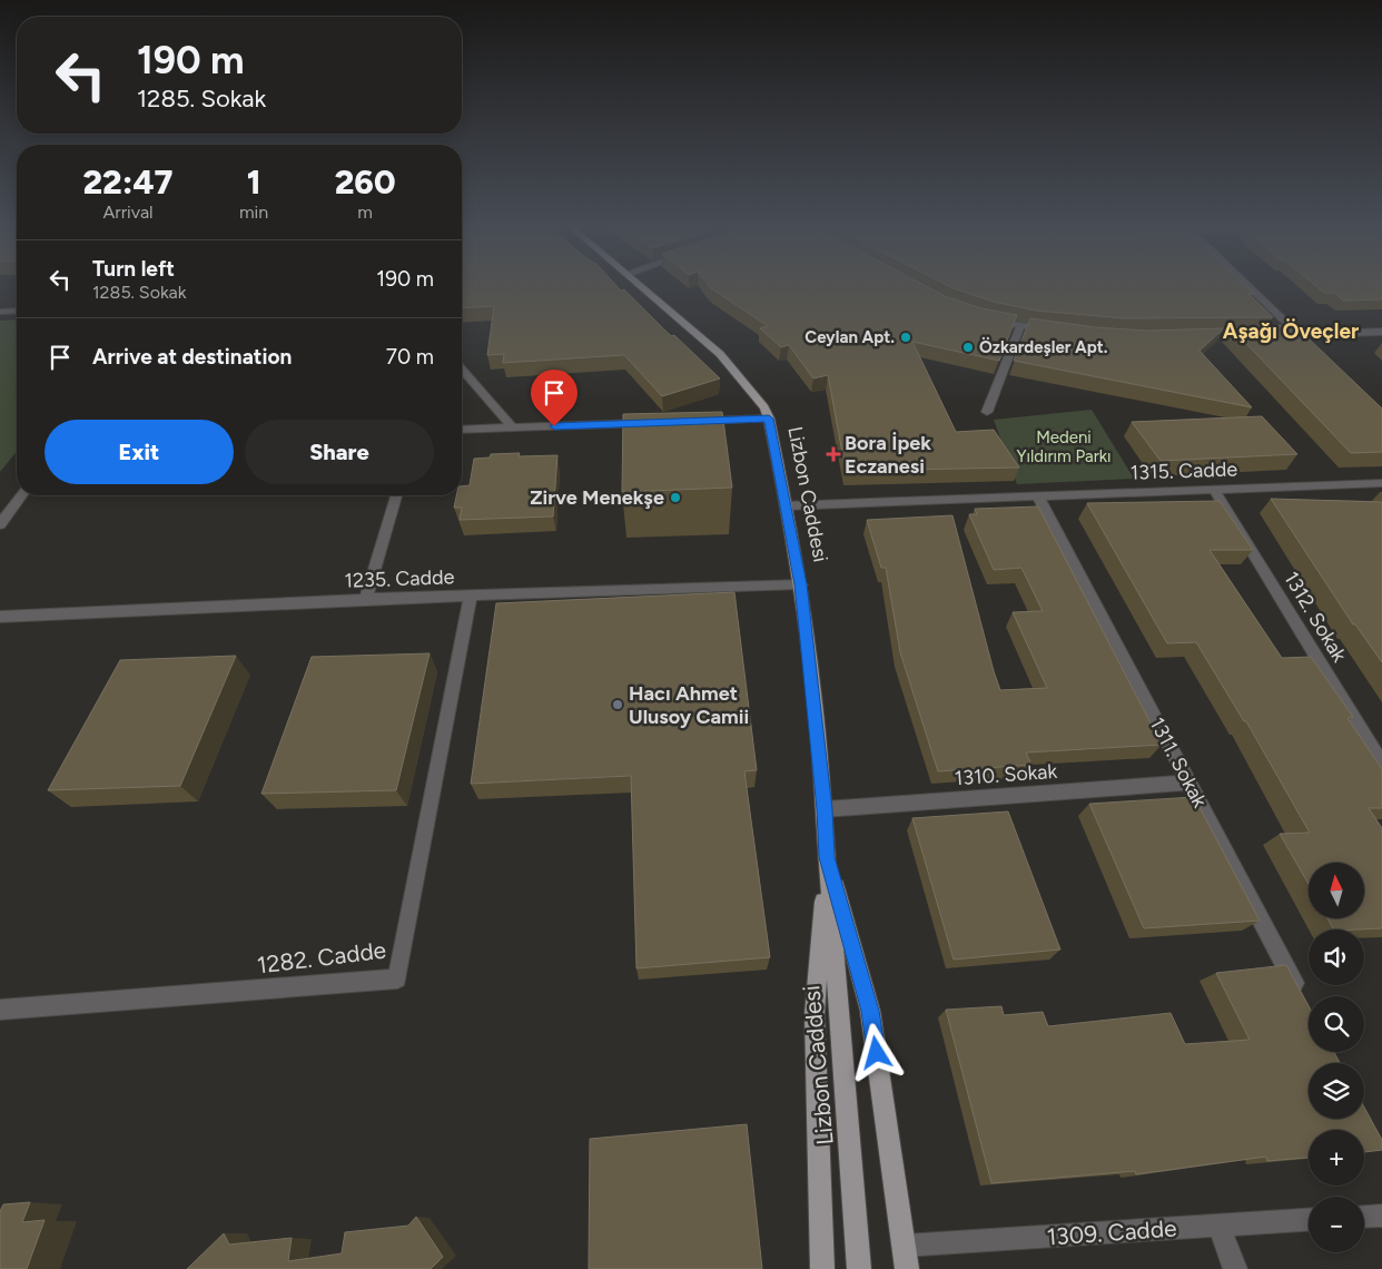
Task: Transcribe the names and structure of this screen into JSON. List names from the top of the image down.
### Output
{
  "streets": {
    "main road": ["Lizbon Caddesi"],
    "street": [
      "1315. Cadde",
      "1235. Cadde",
      "1312. Sokak",
      "1311. Sokak",
      "1310. Sokak",
      "1282. Cadde",
      "1309. Cadde"
    ]
  },
  "crossings": [
    ["1315. Cadde", "Lizbon Caddesi"],
    ["1315. Cadde", "1312. Sokak"],
    ["1315. Cadde", "1311. Sokak"],
    ["Lizbon Caddesi", "1235. Cadde"],
    ["Lizbon Caddesi", "1310. Sokak"],
    ["Lizbon Caddesi", "1309. Cadde"],
    ["1235. Cadde", "1282. Cadde"],
    ["1311. Sokak", "1310. Sokak"]
  ],
  "districts": ["Aşağı Öveçler"],
  "parks": ["Medeni Yıldırım Parkı"],
  "places": {
    "other": [
      "Ceylan Apt.",
      "Özkardeşler Apt.",
      "Zirve Menekşe",
      "Hacı Ahmet Ulusoy Camii"
    ],
    "health": ["Bora İpek Eczanesi"]
  },
  "north": "top",
  "page": {
    "turn": ["190 m", "1285. Sokak"],
    "eta": [
      "22:47",
      "Arrival",
      "1",
      "min",
      "260",
      "m"
    ],
    "list": [
      {
        "name": "Turn left",
        "note": "1285. Sokak",
        "value": "190 m"
      },
      {
        "name": "Arrive at destination",
        "value": "70 m"
      }
    ],
    "buttons": ["Exit", "Share"],
    "map_buttons": ["+", "−"]
  }
}
